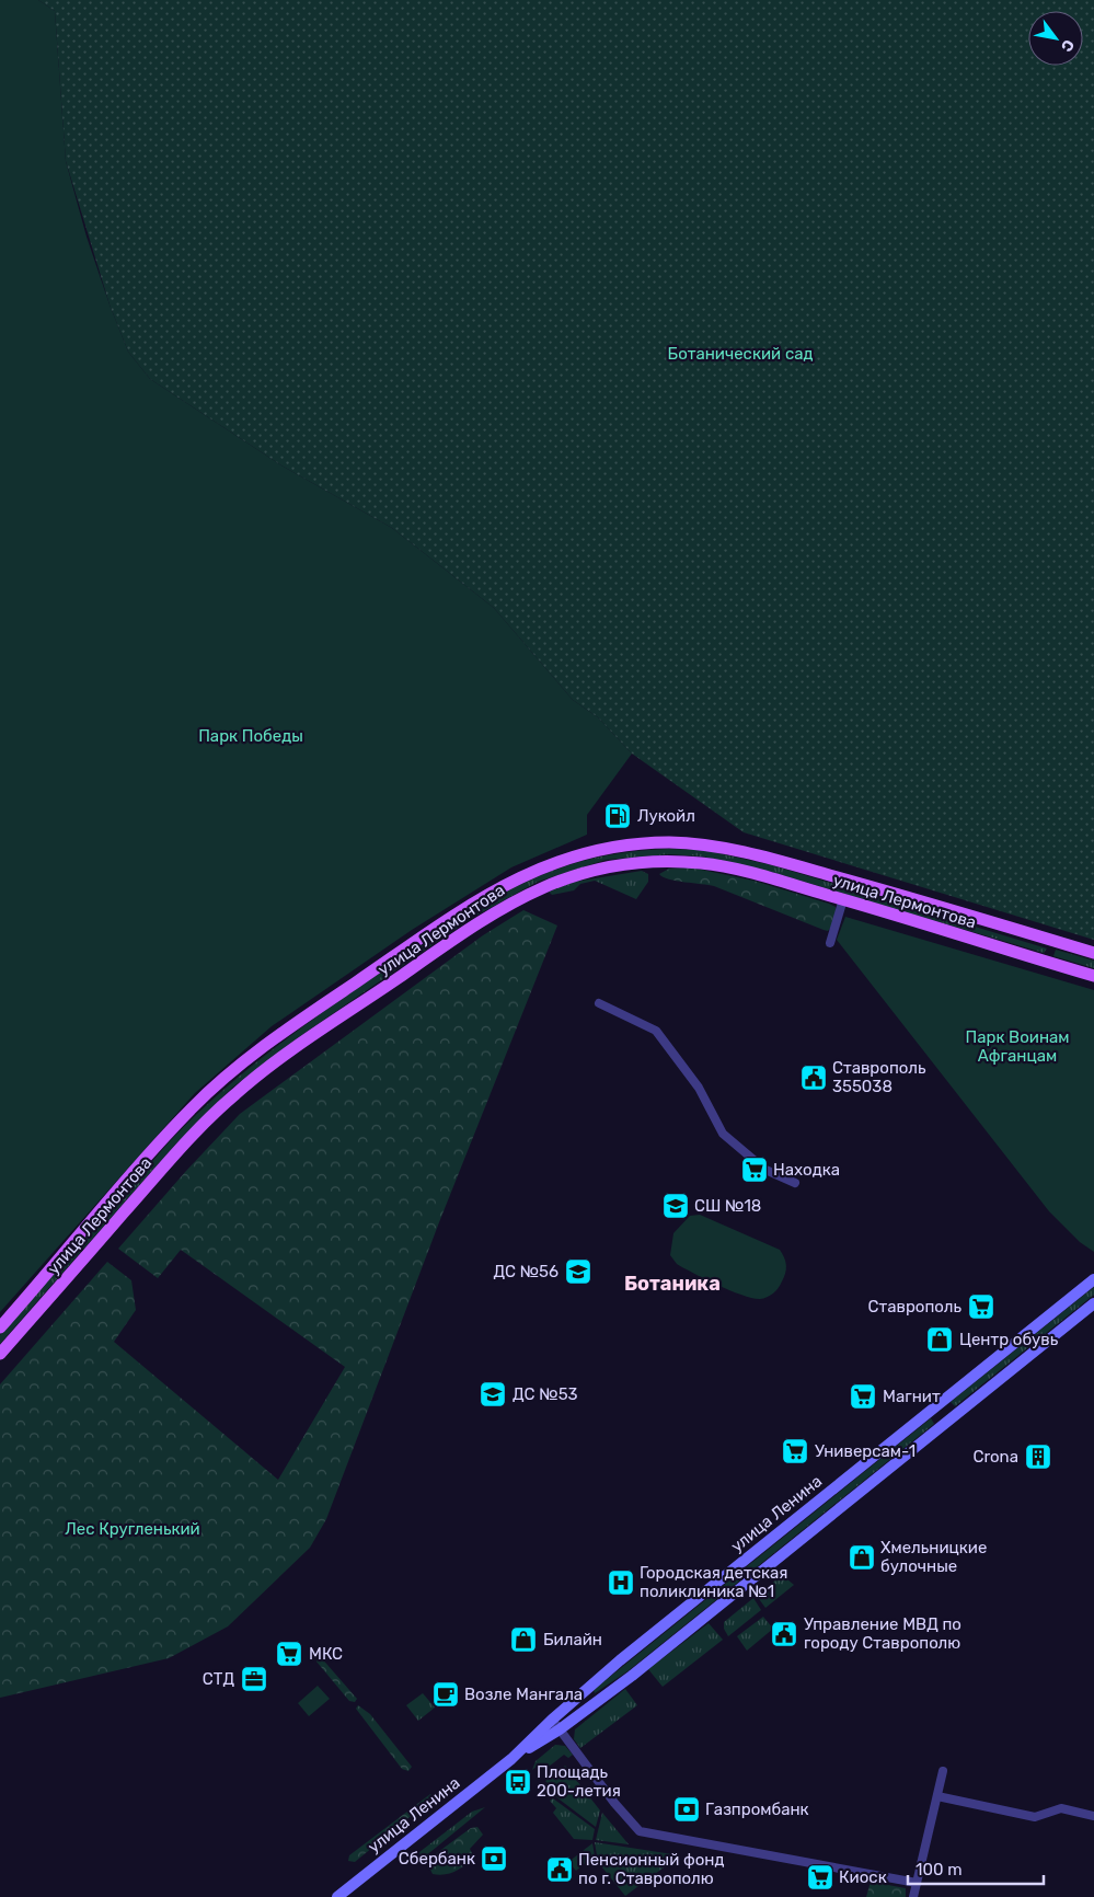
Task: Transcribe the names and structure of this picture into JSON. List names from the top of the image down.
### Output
{
  "streets": {
    "main road": ["улица Лермонтова", "улица Ленина"]
  },
  "districts": ["Ботаника"],
  "parks": [
    "Ботанический сад",
    "Парк Победы",
    "Парк Воинам Афганцам",
    "Лес Кругленький"
  ],
  "places": {
    "fuel station": ["Лукойл"],
    "public building": ["Ставрополь 355038", "Управление МВД по городу Ставрополю", "Пенсионный фонд по г. Ставрополю"],
    "supermarket": [
      "Находка",
      "Ставрополь",
      "Магнит",
      "Универсам-1",
      "МКС",
      "Киоск"
    ],
    "school or university": ["СШ №18", "ДС №56", "ДС №53"],
    "shop": ["Центр обувь", "Хмельницкие булочные", "Билайн"],
    "building": ["Crona"],
    "hospital": ["Городская детская поликлиника №1"],
    "office": ["СТД"],
    "cafe": ["Возле Мангала"],
    "bus stop": ["Площадь 200-летия"],
    "bank": ["Газпромбанк", "Сбербанк"]
  },
  "scale_bar": "100 m",
  "north": "bottom right"
}
